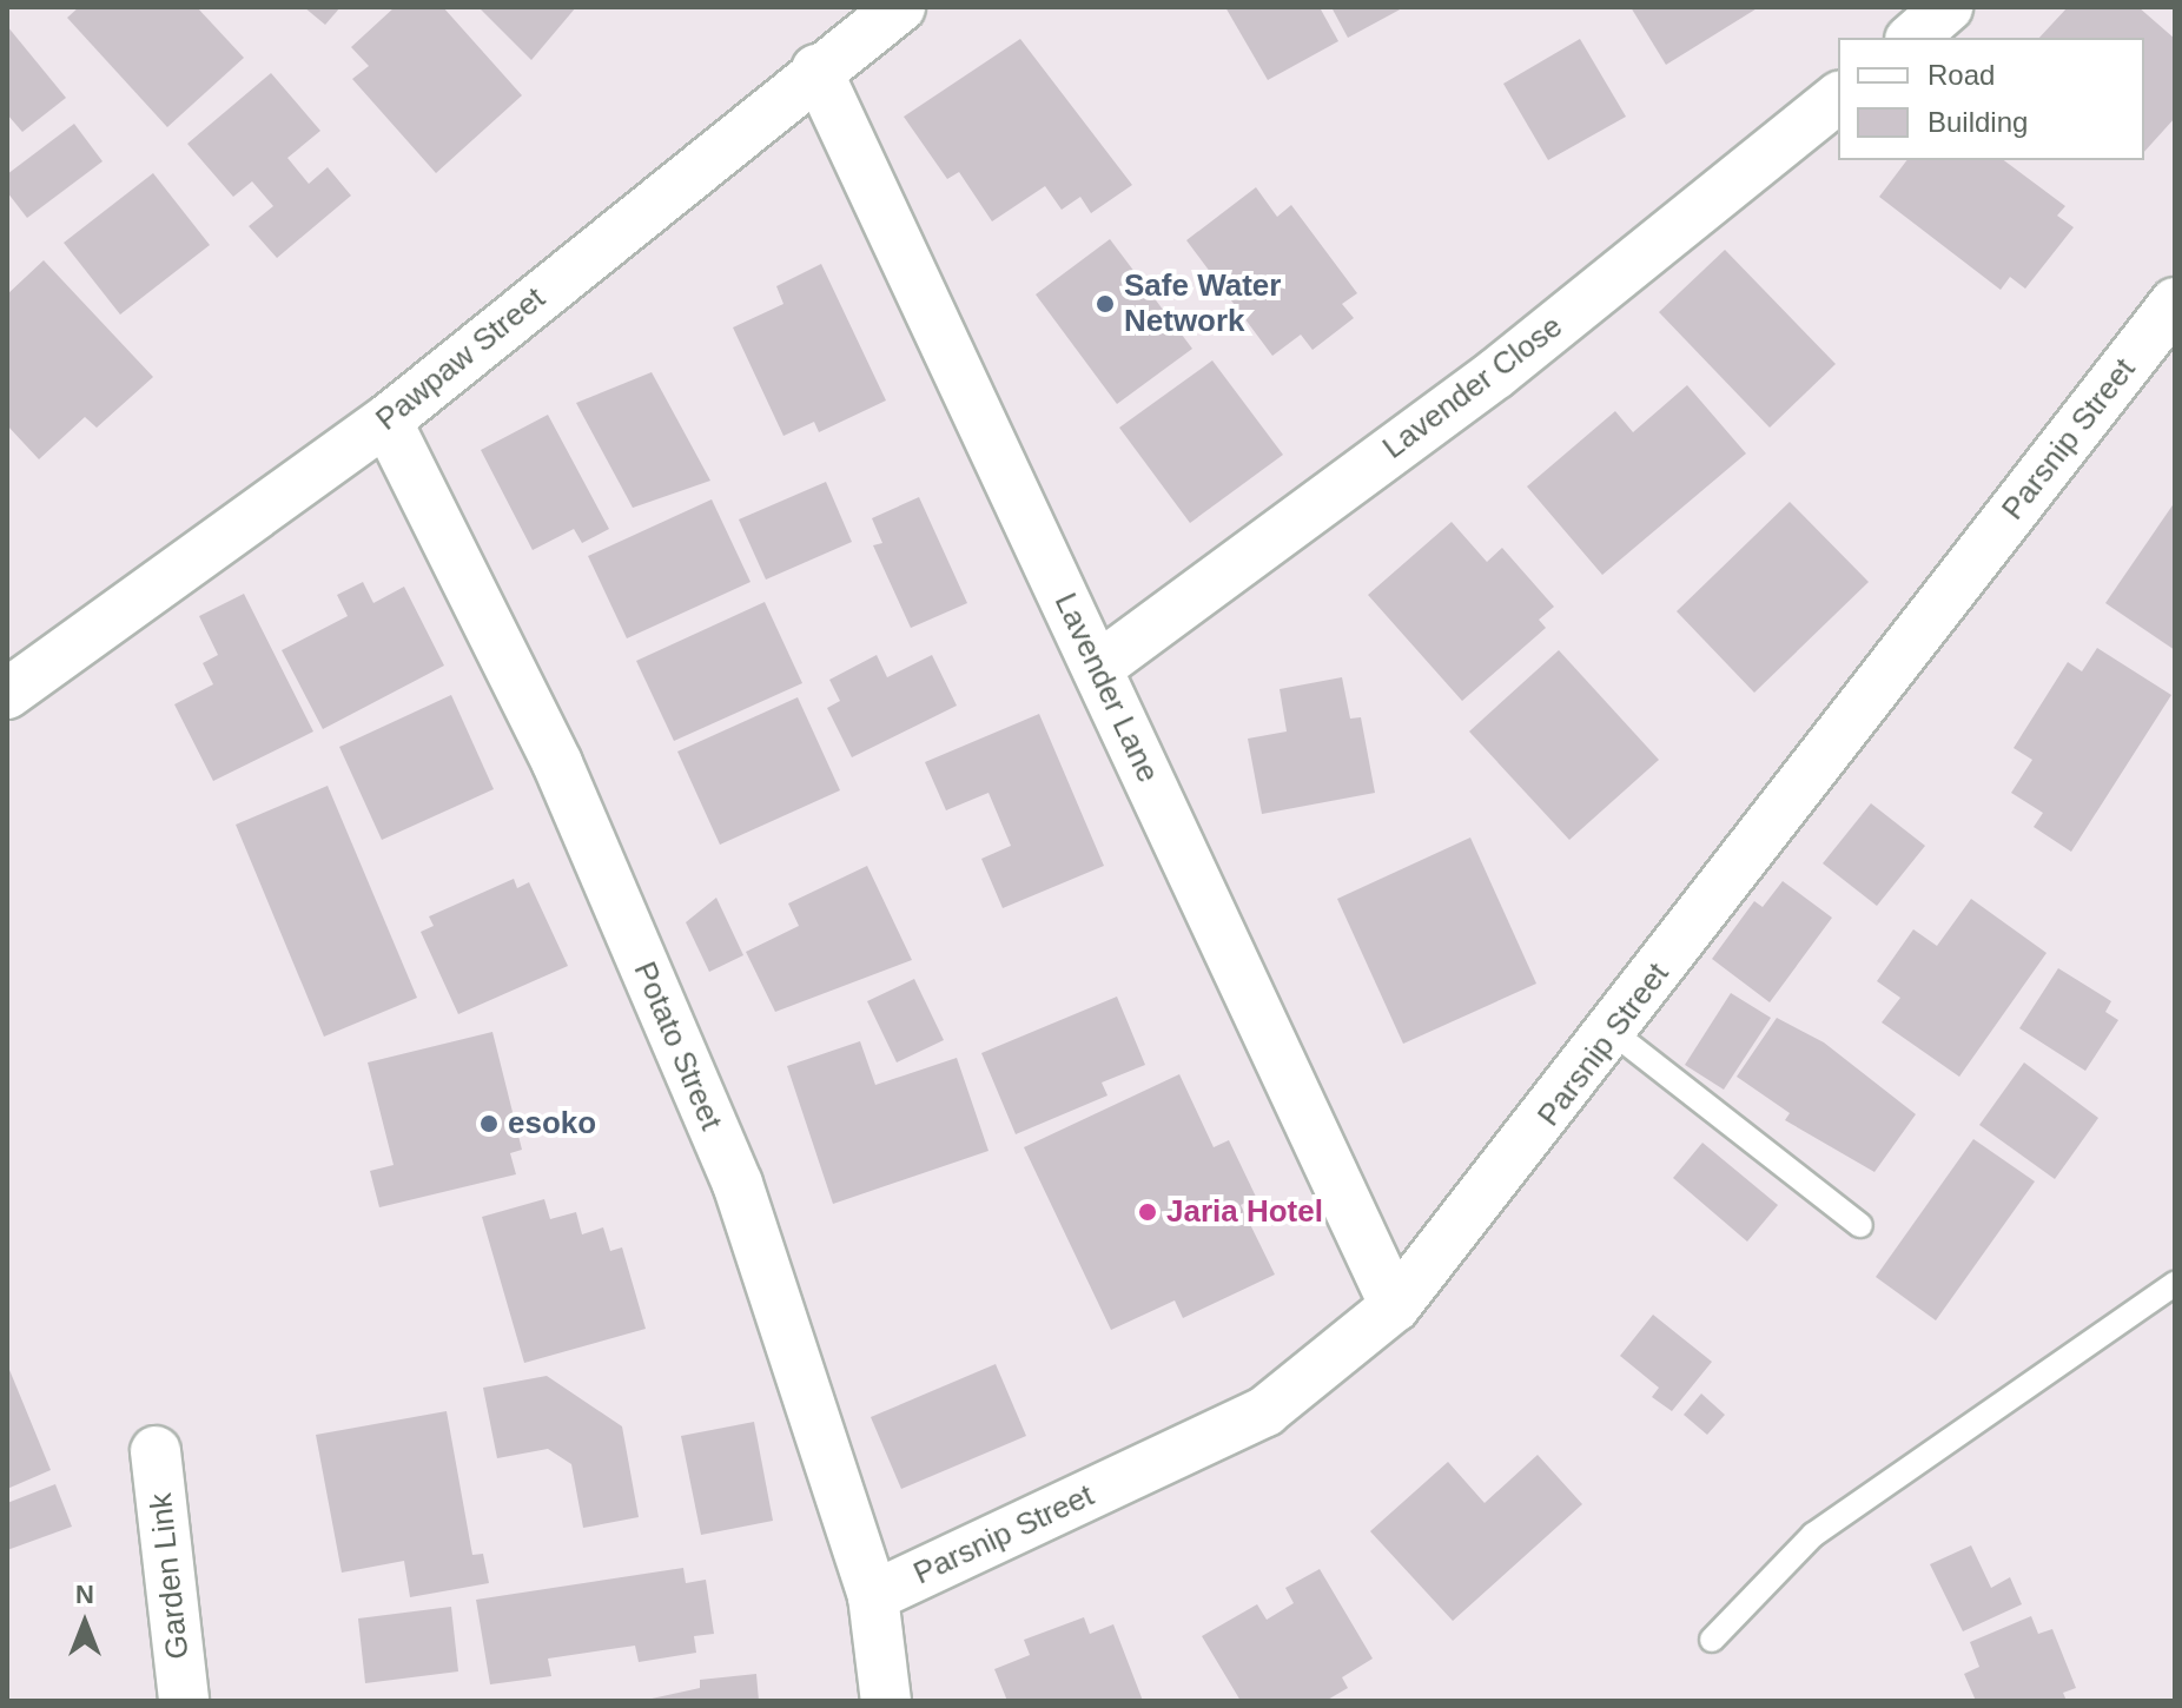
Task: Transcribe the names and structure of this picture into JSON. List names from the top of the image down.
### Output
{
  "streets": {
    "street": [
      "Pawpaw Street",
      "Lavender Close",
      "Parsnip Street",
      "Lavender Lane",
      "Potato Street",
      "Garden Link"
    ]
  },
  "crossings": [
    ["Pawpaw Street", "Lavender Lane"],
    ["Pawpaw Street", "Potato Street"],
    ["Lavender Close", "Lavender Lane"],
    ["Parsnip Street", "Lavender Lane"],
    ["Parsnip Street", "Potato Street"]
  ],
  "places": ["Safe Water Network", "esoko", "Jaria Hotel"],
  "legend": ["Road", "Building"],
  "north": "top"
}
